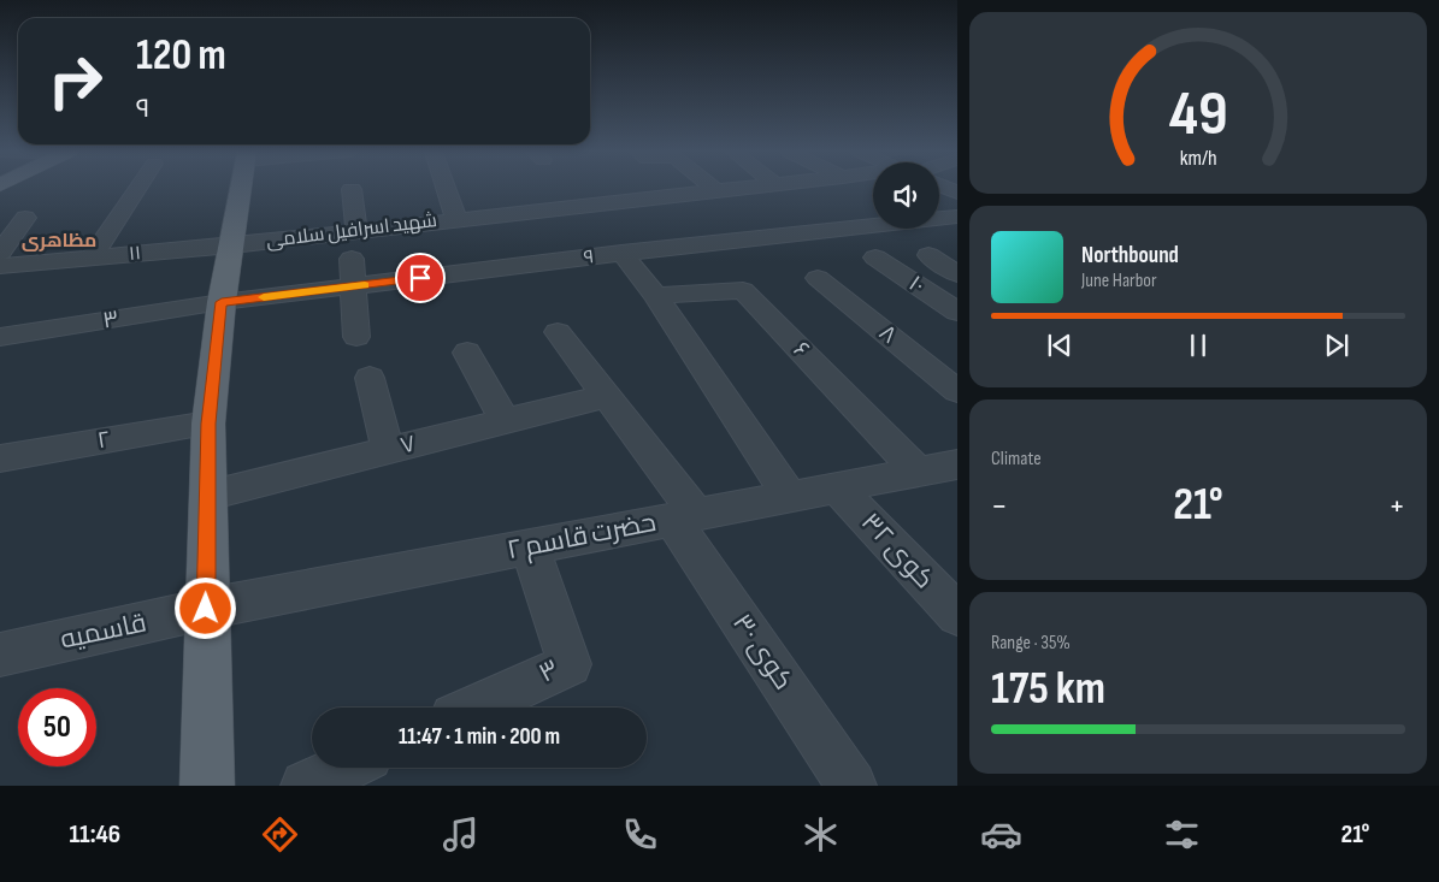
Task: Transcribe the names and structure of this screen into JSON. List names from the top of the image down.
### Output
{
  "streets": {
    "street": [
      "شهید اسرافیل سلامی",
      "۱۱",
      "۹",
      "۱۰",
      "۳",
      "۸",
      "۶",
      "۲",
      "۷",
      "۲ حضرت قاسم",
      "کوی ۳۲",
      "قاسمیه",
      "کوی ۳۰"
    ]
  },
  "crossings": [
    ["شهید اسرافیل سلامی", "۱۱"],
    ["۹", "۳"],
    ["۳", "۲ حضرت قاسم"],
    ["۶", "۲ حضرت قاسم"],
    ["۷", "کوی ۳۰"],
    ["۲ حضرت قاسم", "کوی ۳۲"],
    ["۲ حضرت قاسم", "قاسمیه"],
    ["۲ حضرت قاسم", "کوی ۳۰"]
  ],
  "districts": ["مظاهری"],
  "page": {
    "turn": ["120 m", "۹"],
    "song": ["Northbound", "June Harbor"],
    "tile": [
      "Climate",
      ["Range · 35%", "175 km"]
    ],
    "heat": ["−", "21°", "+"],
    "limit": "50",
    "trip": "11:47 · 1 min · 200 m",
    "tabs": ["11:46", "21°"],
    "gauge": ["49", "km/h"]
  }
}
